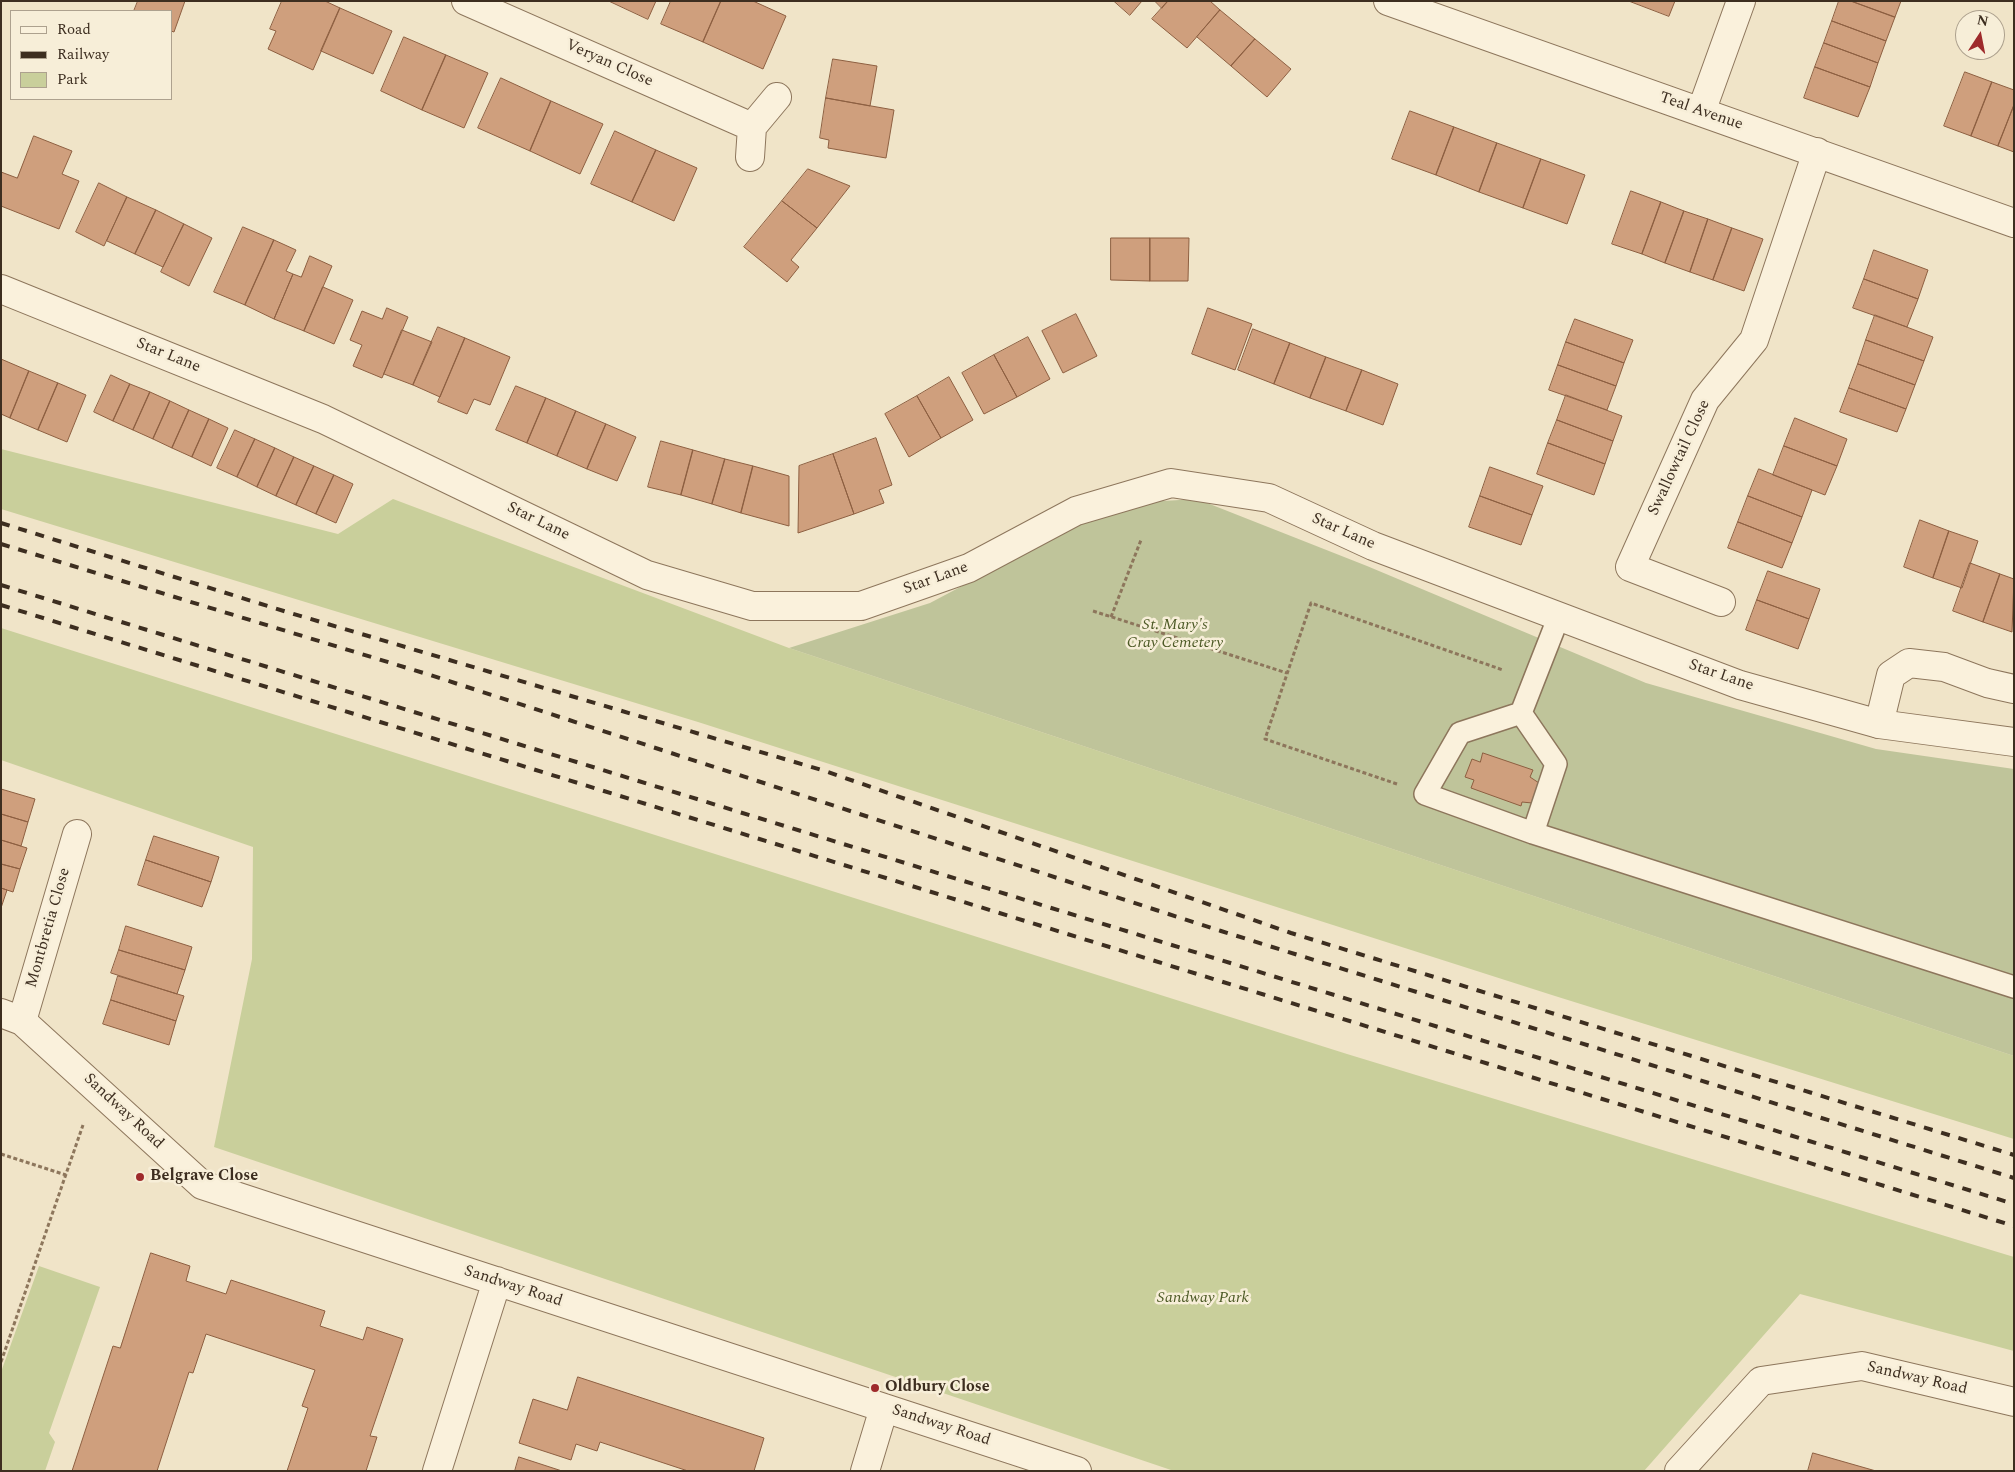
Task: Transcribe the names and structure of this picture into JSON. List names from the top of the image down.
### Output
{
  "streets": {
    "street": [
      "Veryan Close",
      "Teal Avenue",
      "Star Lane",
      "Swallowtail Close",
      "Montbretia Close",
      "Sandway Road"
    ]
  },
  "crossings": [
    ["Teal Avenue", "Swallowtail Close"],
    ["Montbretia Close", "Sandway Road"]
  ],
  "parks": ["St. Mary's Cray Cemetery", "Sandway Park"],
  "places": ["Belgrave Close", "Oldbury Close"],
  "legend": ["Road", "Railway", "Park"],
  "north": "top"
}
